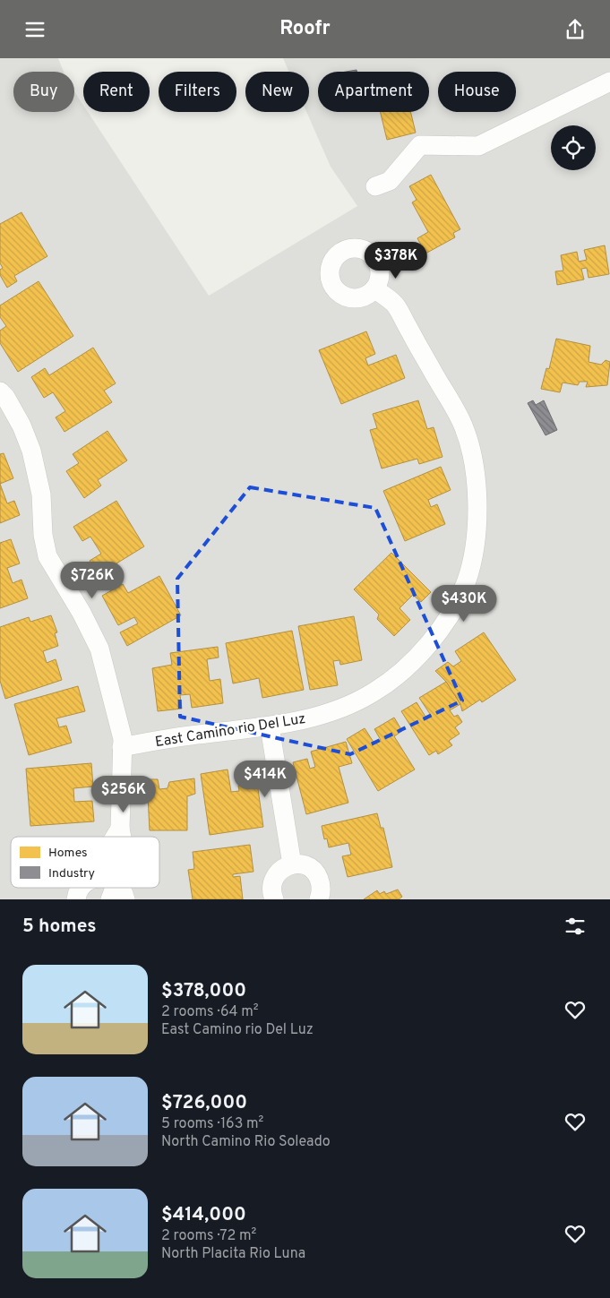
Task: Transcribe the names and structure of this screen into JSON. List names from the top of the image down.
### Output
{
  "streets": {
    "street": ["East Camino rio Del Luz"]
  },
  "legend": ["Homes", "Industry"],
  "page": {
    "header": "Roofr",
    "chip": [
      "Buy",
      "Rent",
      "Filters",
      "New",
      "Apartment",
      "House"
    ],
    "price": [
      "$378K",
      "$726K",
      "$430K",
      "$414K",
      "$256K"
    ],
    "heading": "5 homes",
    "list": [
      {
        "name": "$378,000",
        "note": "2 rooms · 64 m² · East Camino rio Del Luz"
      },
      {
        "name": "$726,000",
        "note": "5 rooms · 163 m² · North Camino Rio Soleado"
      },
      {
        "name": "$414,000",
        "note": "2 rooms · 72 m² · North Placita Rio Luna"
      }
    ]
  }
}
